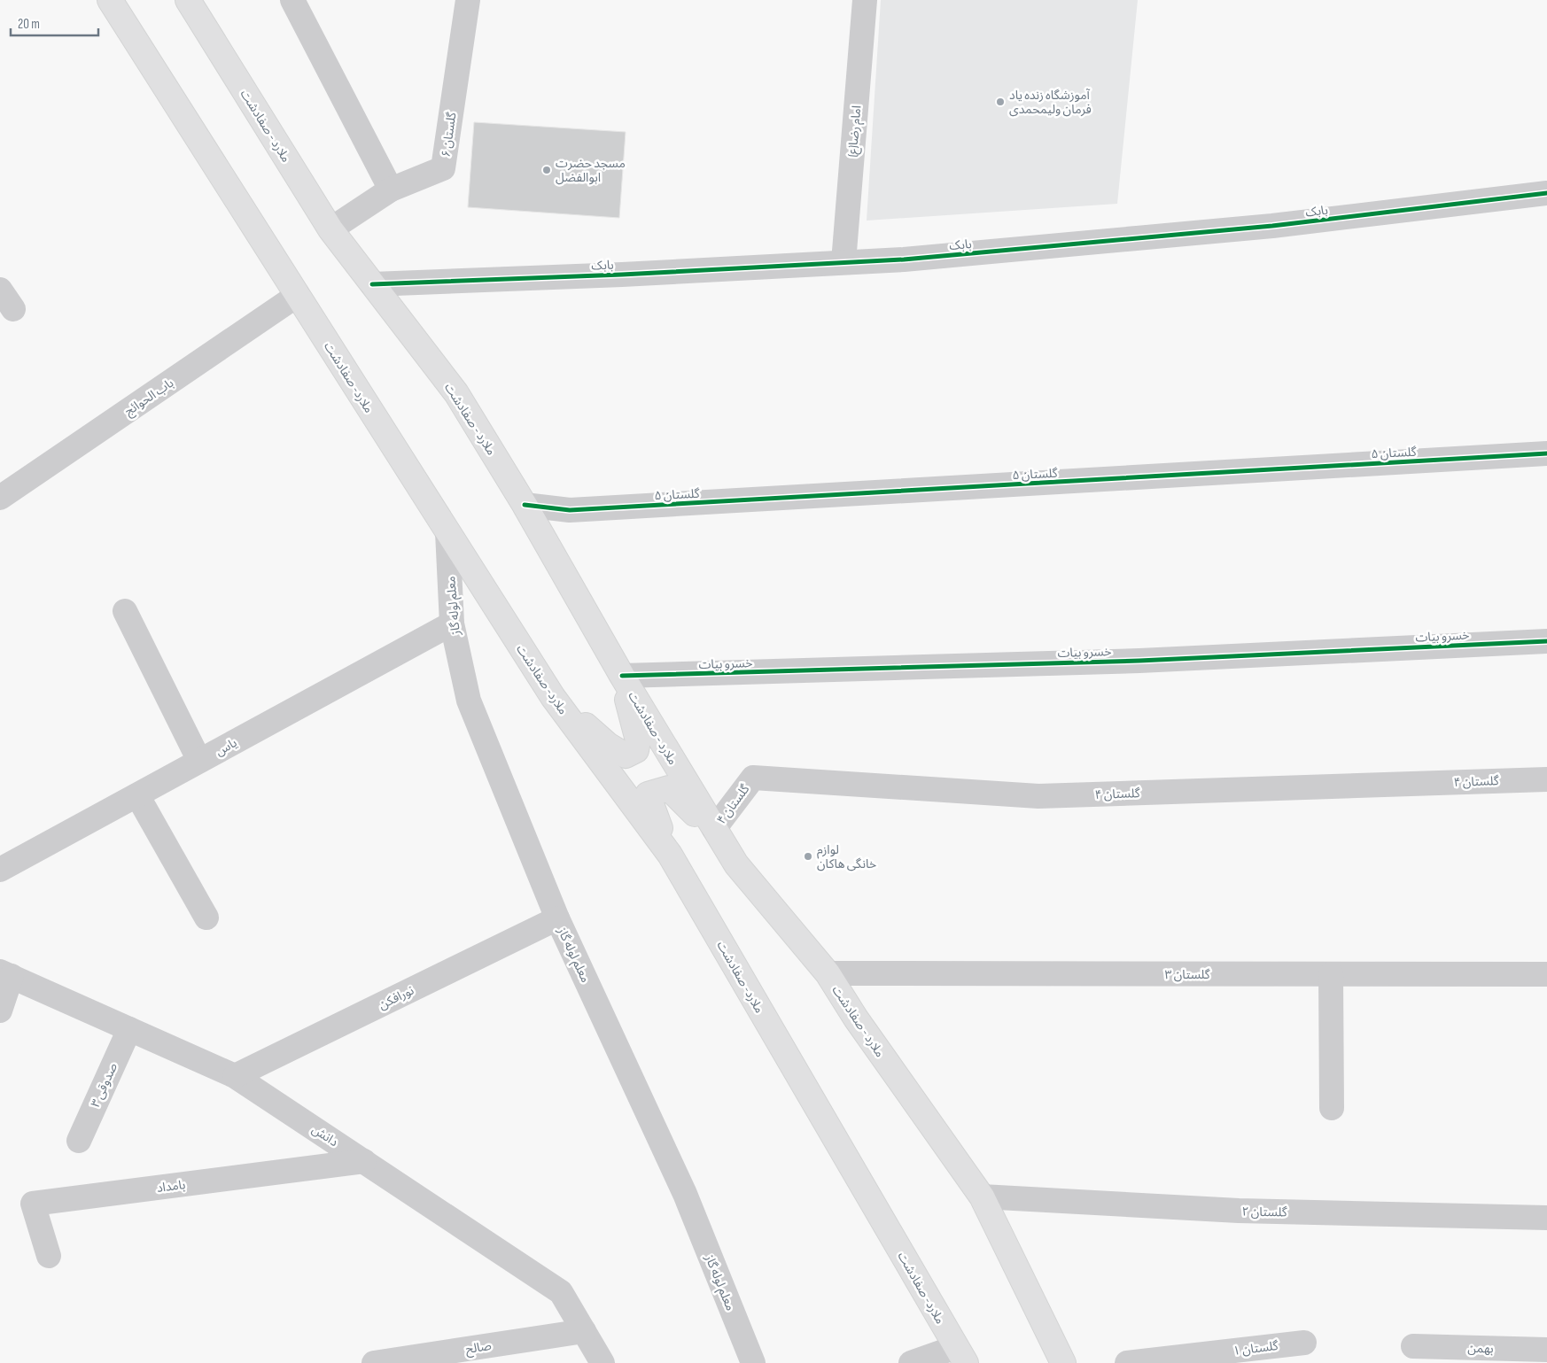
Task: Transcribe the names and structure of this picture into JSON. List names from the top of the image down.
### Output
{
  "streets": {
    "highway": ["ملارد - صفادشت", "ملارد- صفادشت"],
    "street": [
      "امام رضا(ع)",
      "گلستان ۶",
      "بابک",
      "باب الحوائج",
      "گلستان ۵",
      "معلم لوله گاز",
      "خسرو بیات",
      "یاس",
      "گلستان ۴",
      "گلستان ۳",
      "نورافکن",
      "صدوقی ۳",
      "دانش",
      "بامداد",
      "گلستان ۲",
      "صالح",
      "گلستان ۱",
      "بهمن"
    ]
  },
  "crossings": [
    ["ملارد - صفادشت", "گلستان ۶"],
    ["ملارد - صفادشت", "بابک"],
    ["ملارد - صفادشت", "گلستان ۵"],
    ["ملارد - صفادشت", "خسرو بیات"],
    ["ملارد - صفادشت", "گلستان ۴"],
    ["ملارد - صفادشت", "گلستان ۳"],
    ["ملارد - صفادشت", "گلستان ۲"],
    ["امام رضا(ع)", "بابک"],
    ["ملارد- صفادشت", "باب الحوائج"],
    ["ملارد- صفادشت", "معلم لوله گاز"],
    ["معلم لوله گاز", "یاس"],
    ["معلم لوله گاز", "نورافکن"],
    ["نورافکن", "دانش"],
    ["صدوقی ۳", "دانش"],
    ["دانش", "بامداد"],
    ["دانش", "صالح"]
  ],
  "places": ["آموزشگاه زنده یاد فرمان ولیمحمدی", "مسجد حضرت ابوالفضل", "لوازم خانگی هاکان"],
  "scale_bar": "20 m"
}
